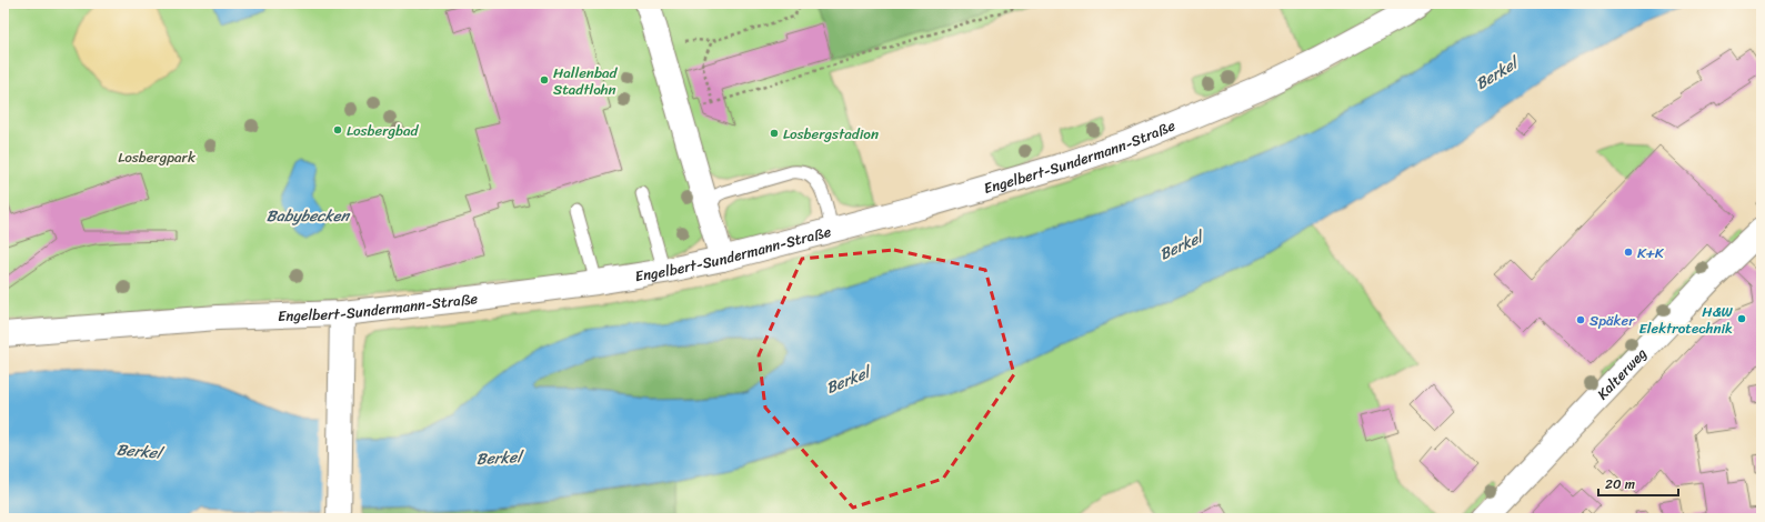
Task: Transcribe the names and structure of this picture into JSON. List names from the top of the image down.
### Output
{
  "streets": {
    "street": ["Engelbert-Sundermann-Straße", "Kalterweg"]
  },
  "water": ["Berkel", "Babybecken"],
  "parks": ["Losbergpark"],
  "places": [
    "Hallenbad Stadtlohn",
    "Losbergbad",
    "Losbergstadion",
    "K+K",
    "H&W Elektrotechnik",
    "Späker"
  ],
  "scale_bar": "20 m"
}
